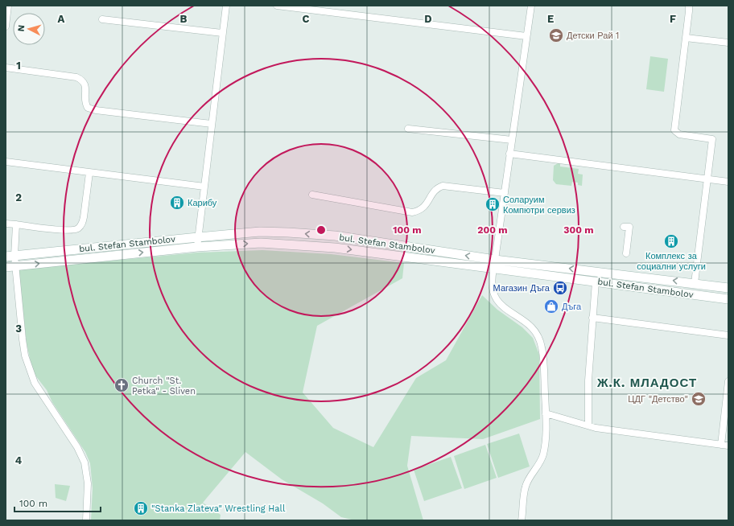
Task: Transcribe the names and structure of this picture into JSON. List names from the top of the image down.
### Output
{
  "streets": {
    "main road": ["bul. Stefan Stambolov"]
  },
  "districts": ["Ж.К. МЛАДОСТ"],
  "places": {
    "school or university": ["Детски Рай 1", "ЦДГ \"Детство\""],
    "building": [
      "Карибу",
      "Соларуим Компютри сервиз",
      "Комплекс за социални услуги",
      "\"Stanka Zlateva\" Wrestling Hall"
    ],
    "bus stop": ["Магазин Дъга"],
    "shop": ["Дъга"],
    "church": ["Church \"St. Petka\" - Sliven"]
  },
  "scale_bar": "100 m",
  "north": "left",
  "grid": {
    "columns": [
      "A",
      "B",
      "C",
      "D",
      "E",
      "F"
    ],
    "rows": [
      "1",
      "2",
      "3",
      "4"
    ]
  },
  "rings": ["100 m", "200 m", "300 m"]
}
